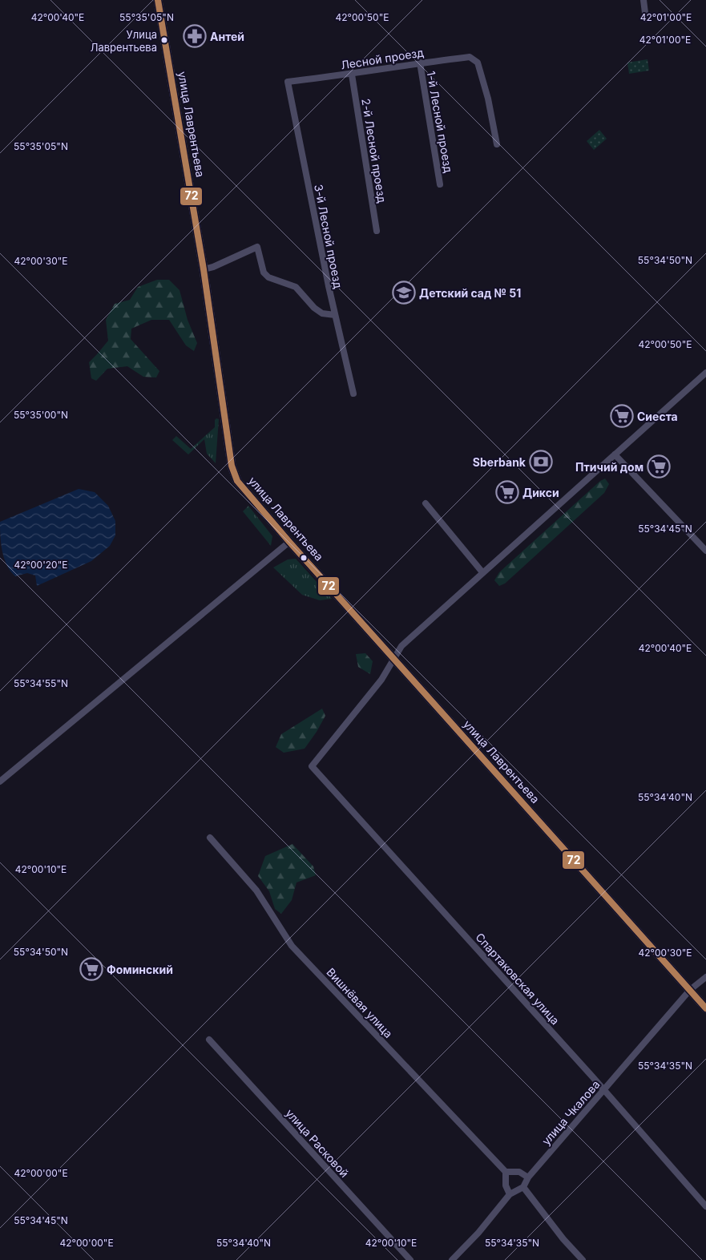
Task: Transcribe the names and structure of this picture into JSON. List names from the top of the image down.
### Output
{
  "streets": {
    "street": [
      "Лесной проезд",
      "1-й Лесной проезд",
      "улица Лаврентьева",
      "2-й Лесной проезд",
      "3-й Лесной проезд",
      "Спартаковская улица",
      "Вишнёвая улица",
      "улица Чкалова",
      "улица Расковой"
    ]
  },
  "crossings": [
    ["Лесной проезд", "1-й Лесной проезд"],
    ["Лесной проезд", "2-й Лесной проезд"],
    ["Лесной проезд", "3-й Лесной проезд"],
    ["улица Лаврентьева", "Спартаковская улица"],
    ["улица Лаврентьева", "улица Чкалова"],
    ["Спартаковская улица", "улица Чкалова"]
  ],
  "places": {
    "pharmacy": ["Антей"],
    "other": ["Улица Лаврентьева"],
    "school or university": ["Детский сад № 51"],
    "supermarket": [
      "Сиеста",
      "Птичий дом",
      "Дикси",
      "Фоминский"
    ],
    "bank": ["Sberbank"]
  },
  "lines": ["transit line 72"],
  "coordinates": [
    "42°01'00\"E",
    "42°00'40\"E",
    "55°35'05\"N",
    "42°00'50\"E",
    "55°34'50\"N",
    "42°00'30\"E",
    "55°35'00\"N",
    "55°34'45\"N",
    "42°00'20\"E",
    "55°34'55\"N",
    "55°34'40\"N",
    "42°00'10\"E",
    "55°34'35\"N",
    "42°00'00\"E"
  ]
}
